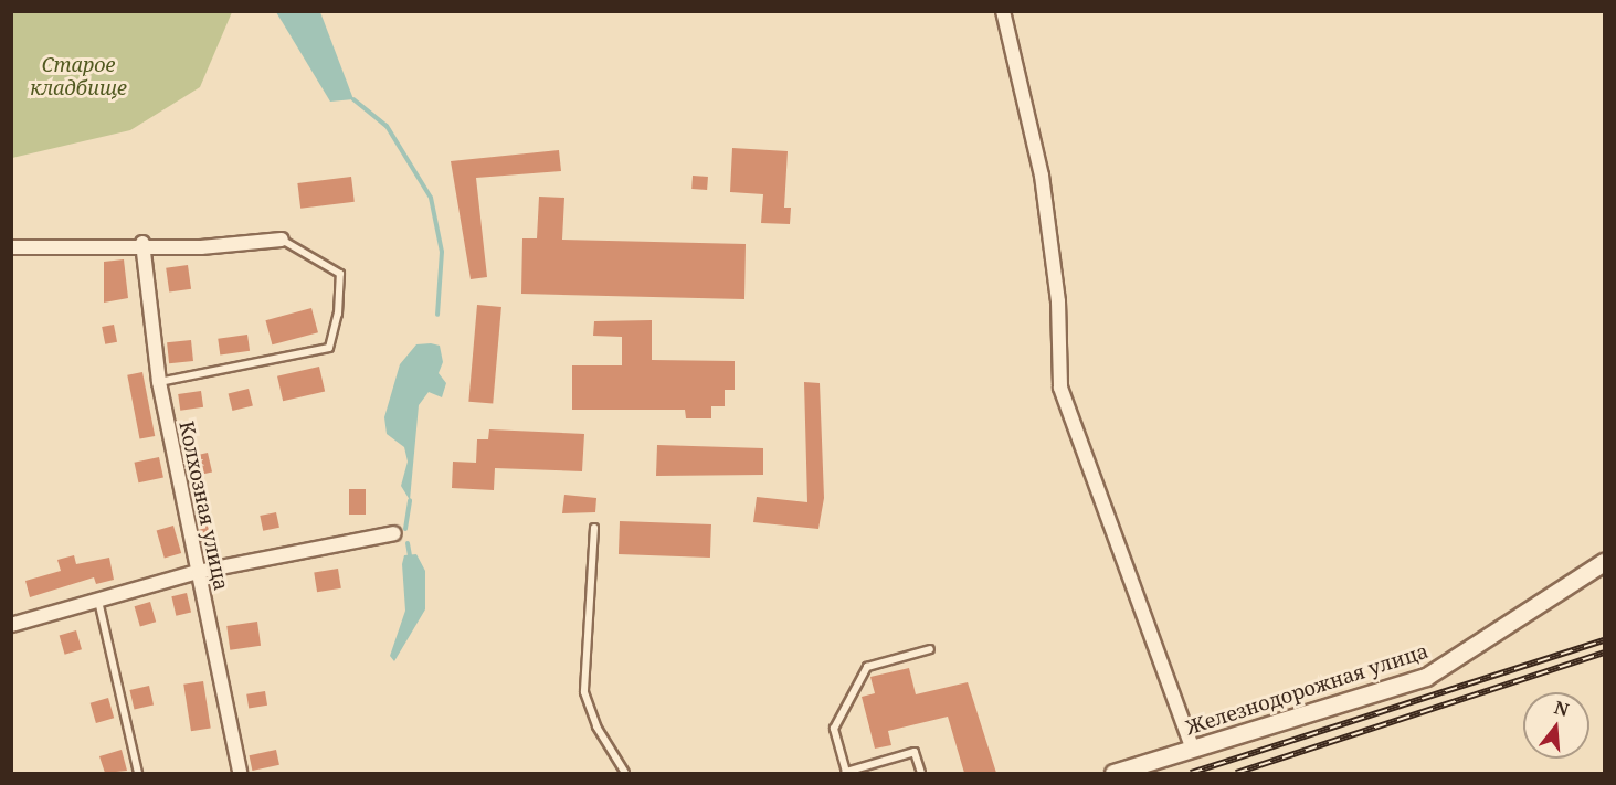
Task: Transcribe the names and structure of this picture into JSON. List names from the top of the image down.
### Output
{
  "streets": {
    "street": ["Колхозная улица", "Железнодорожная улица"]
  },
  "parks": ["Старое кладбище"],
  "north": "top"
}
